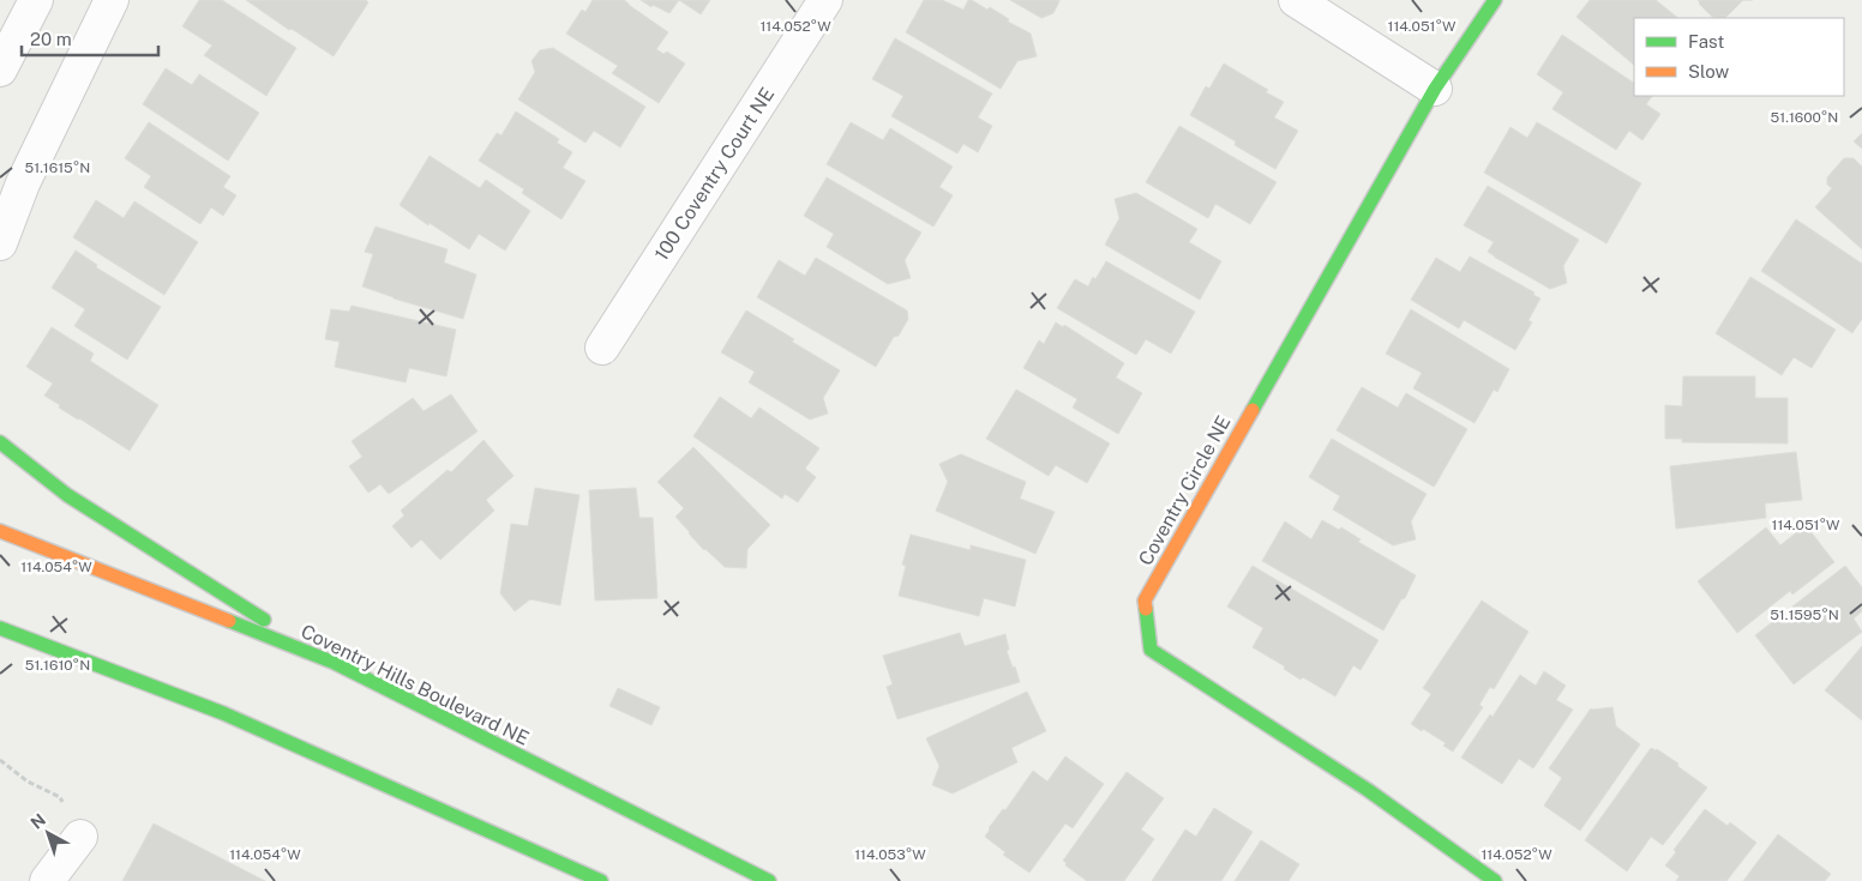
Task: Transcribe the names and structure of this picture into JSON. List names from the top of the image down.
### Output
{
  "streets": {
    "street": ["100 Coventry Court NE", "Coventry Circle NE", "Coventry Hills Boulevard NE"]
  },
  "legend": ["Fast", "Slow"],
  "scale_bar": "20 m",
  "north": "top left",
  "coordinates": [
    "114.052°W",
    "114.051°W",
    "51.1600°N",
    "51.1615°N",
    "114.054°W",
    "51.1595°N",
    "51.1610°N",
    "114.053°W"
  ]
}
